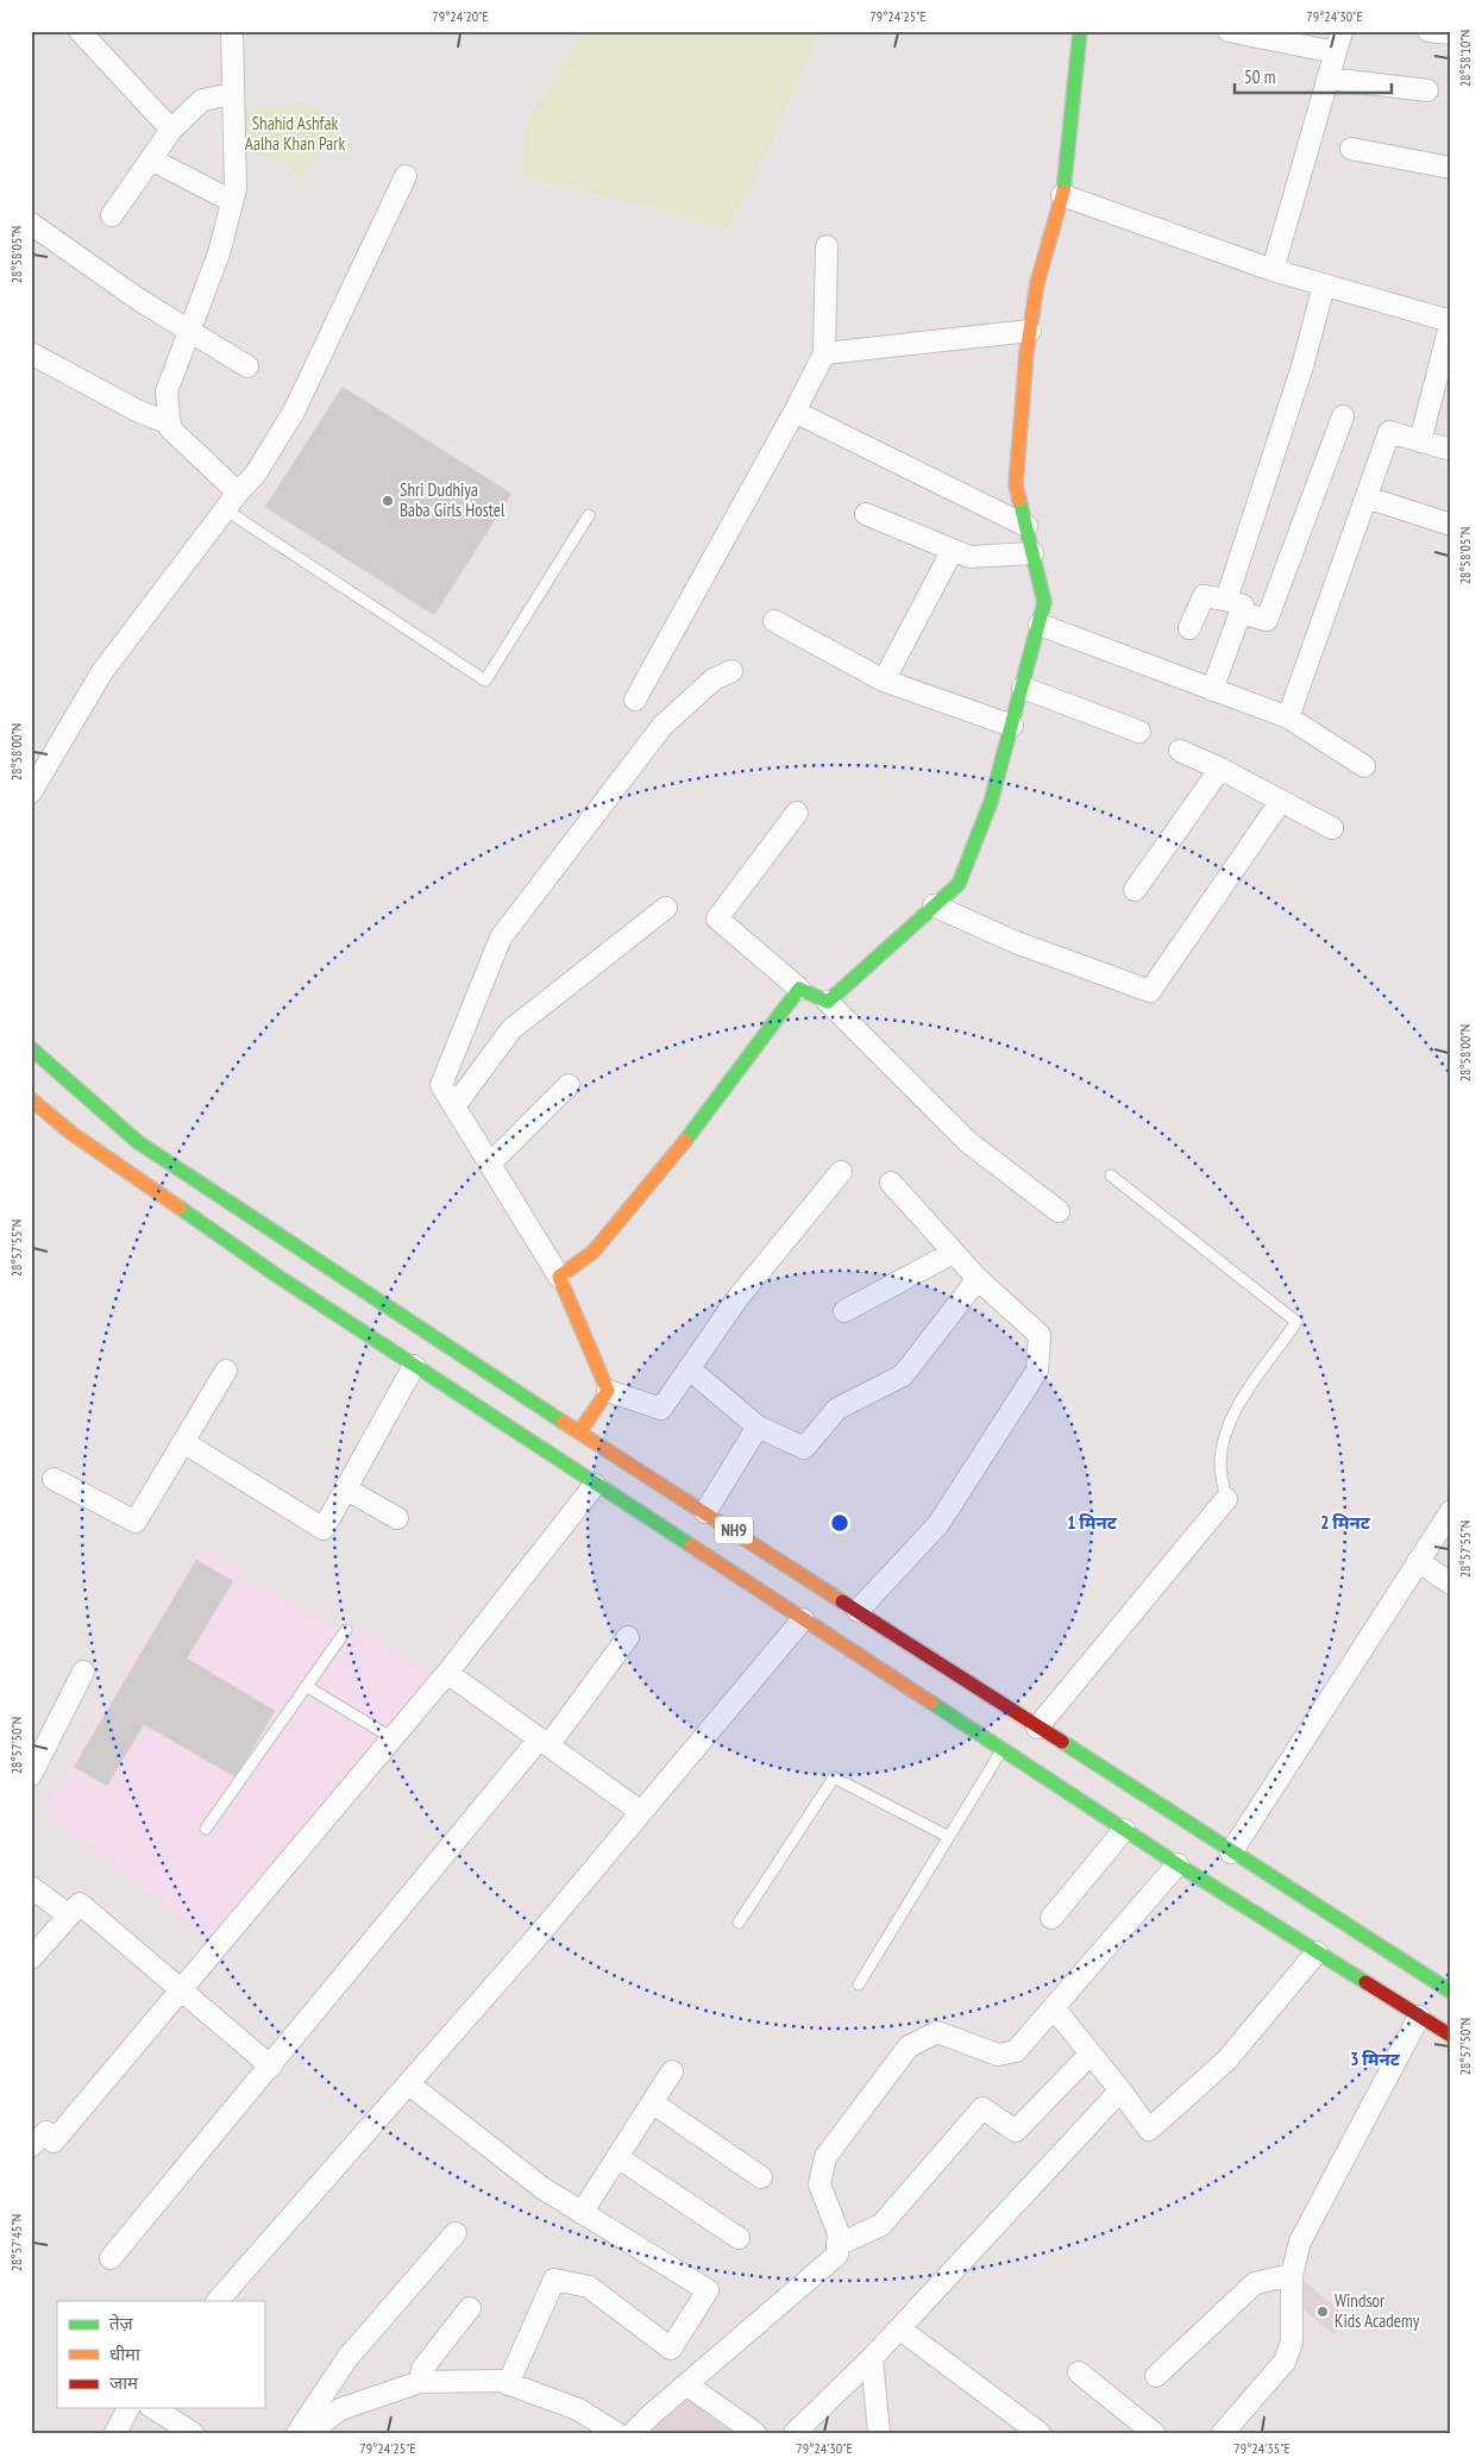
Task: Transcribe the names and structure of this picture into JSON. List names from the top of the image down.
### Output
{
  "streets": {
    "main road": ["NH9"]
  },
  "parks": ["Shahid Ashfak Aalha Khan Park"],
  "places": ["Shri Dudhiya Baba Girls Hostel", "Windsor Kids Academy"],
  "legend": ["तेज़", "धीमा", "जाम"],
  "scale_bar": "50 m",
  "coordinates": [
    "79°24'20\"E",
    "79°24'25\"E",
    "79°24'30\"E",
    "28°58'10\"N",
    "28°58'05\"N",
    "28°58'00\"N",
    "28°57'55\"N",
    "28°57'50\"N",
    "28°57'45\"N",
    "79°24'35\"E"
  ],
  "rings": ["1 मिनट", "2 मिनट", "3 मिनट"]
}
